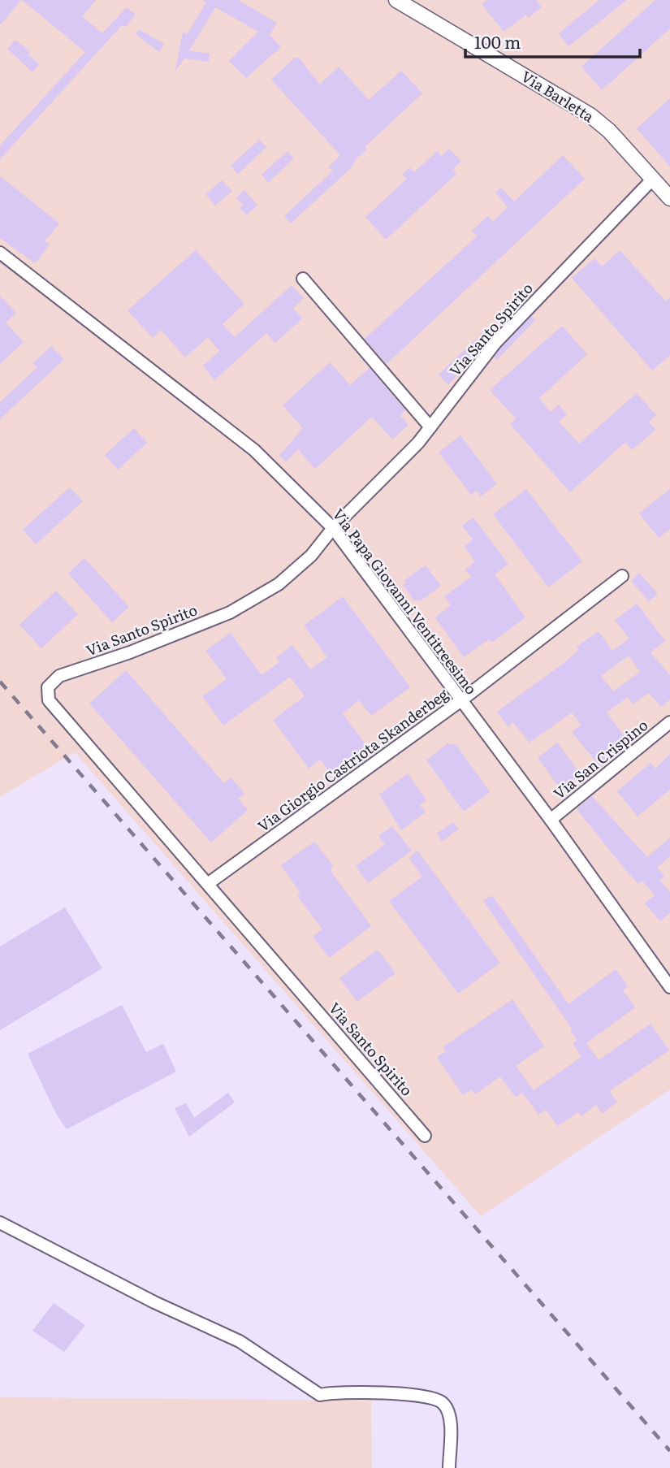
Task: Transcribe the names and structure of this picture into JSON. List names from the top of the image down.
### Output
{
  "streets": {
    "main road": ["Via Barletta"],
    "street": [
      "Via Santo Spirito",
      "Via Papa Giovanni Ventitreesimo",
      "Via San Crispino",
      "Via Giorgio Castriota Skanderbeg"
    ]
  },
  "crossings": [
    ["Via Barletta", "Via Santo Spirito"],
    ["Via Santo Spirito", "Via Papa Giovanni Ventitreesimo"],
    ["Via Santo Spirito", "Via Giorgio Castriota Skanderbeg"],
    ["Via Papa Giovanni Ventitreesimo", "Via San Crispino"],
    ["Via Papa Giovanni Ventitreesimo", "Via Giorgio Castriota Skanderbeg"]
  ],
  "scale_bar": "100 m"
}
